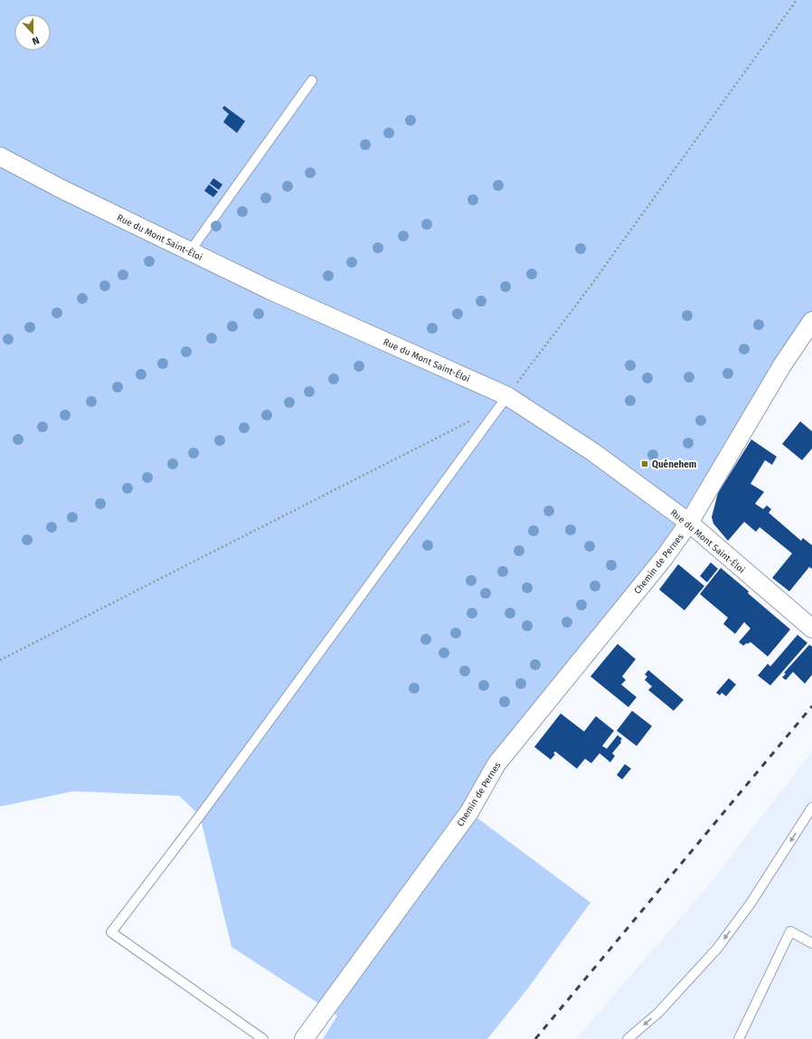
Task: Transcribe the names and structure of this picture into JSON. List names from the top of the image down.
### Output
{
  "streets": {
    "street": ["Rue du Mont Saint-Éloi", "Chemin de Pernes"]
  },
  "crossings": [
    ["Rue du Mont Saint-Éloi", "Chemin de Pernes"]
  ],
  "places": {
    "transit": ["Quénehem"]
  },
  "north": "bottom"
}
